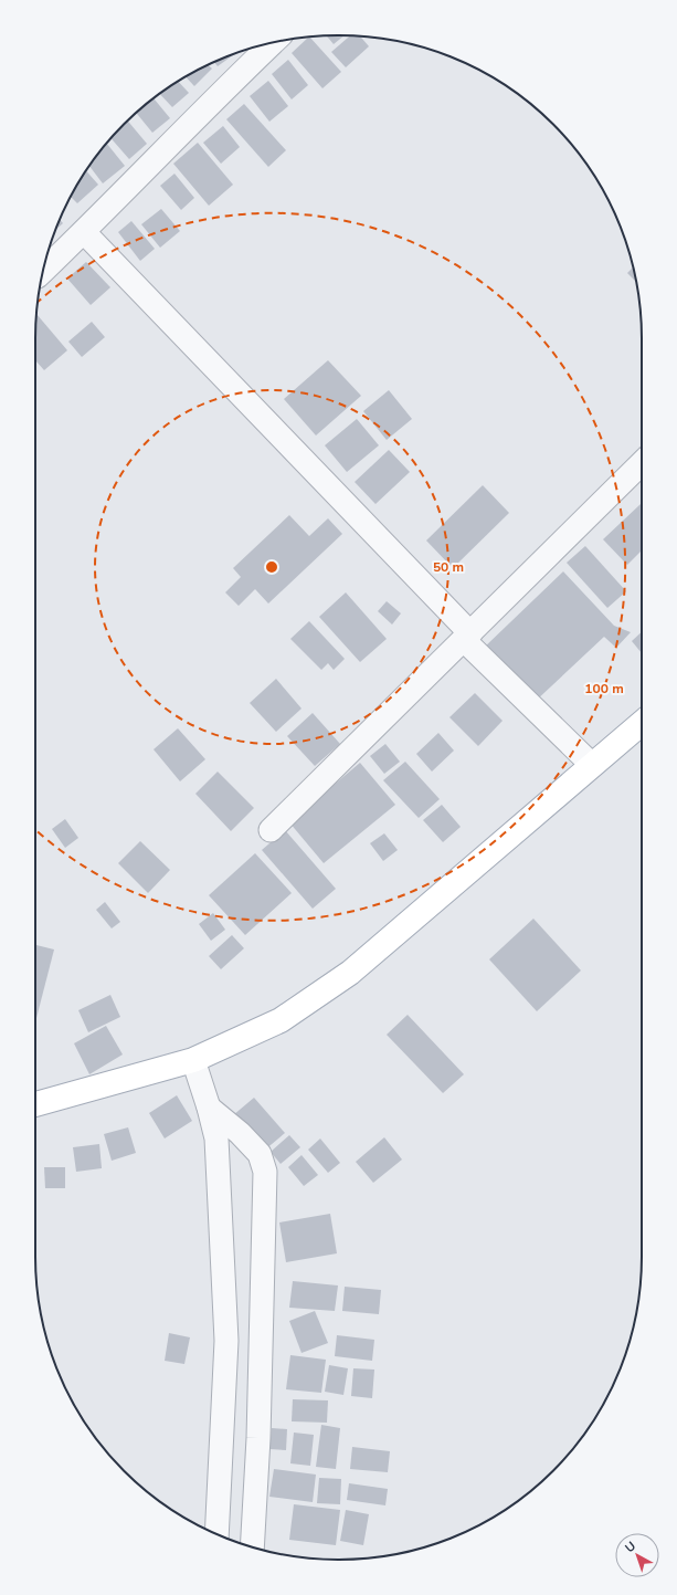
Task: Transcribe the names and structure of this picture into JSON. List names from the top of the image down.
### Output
{
  "north": "top left",
  "rings": ["50 m", "100 m"]
}
